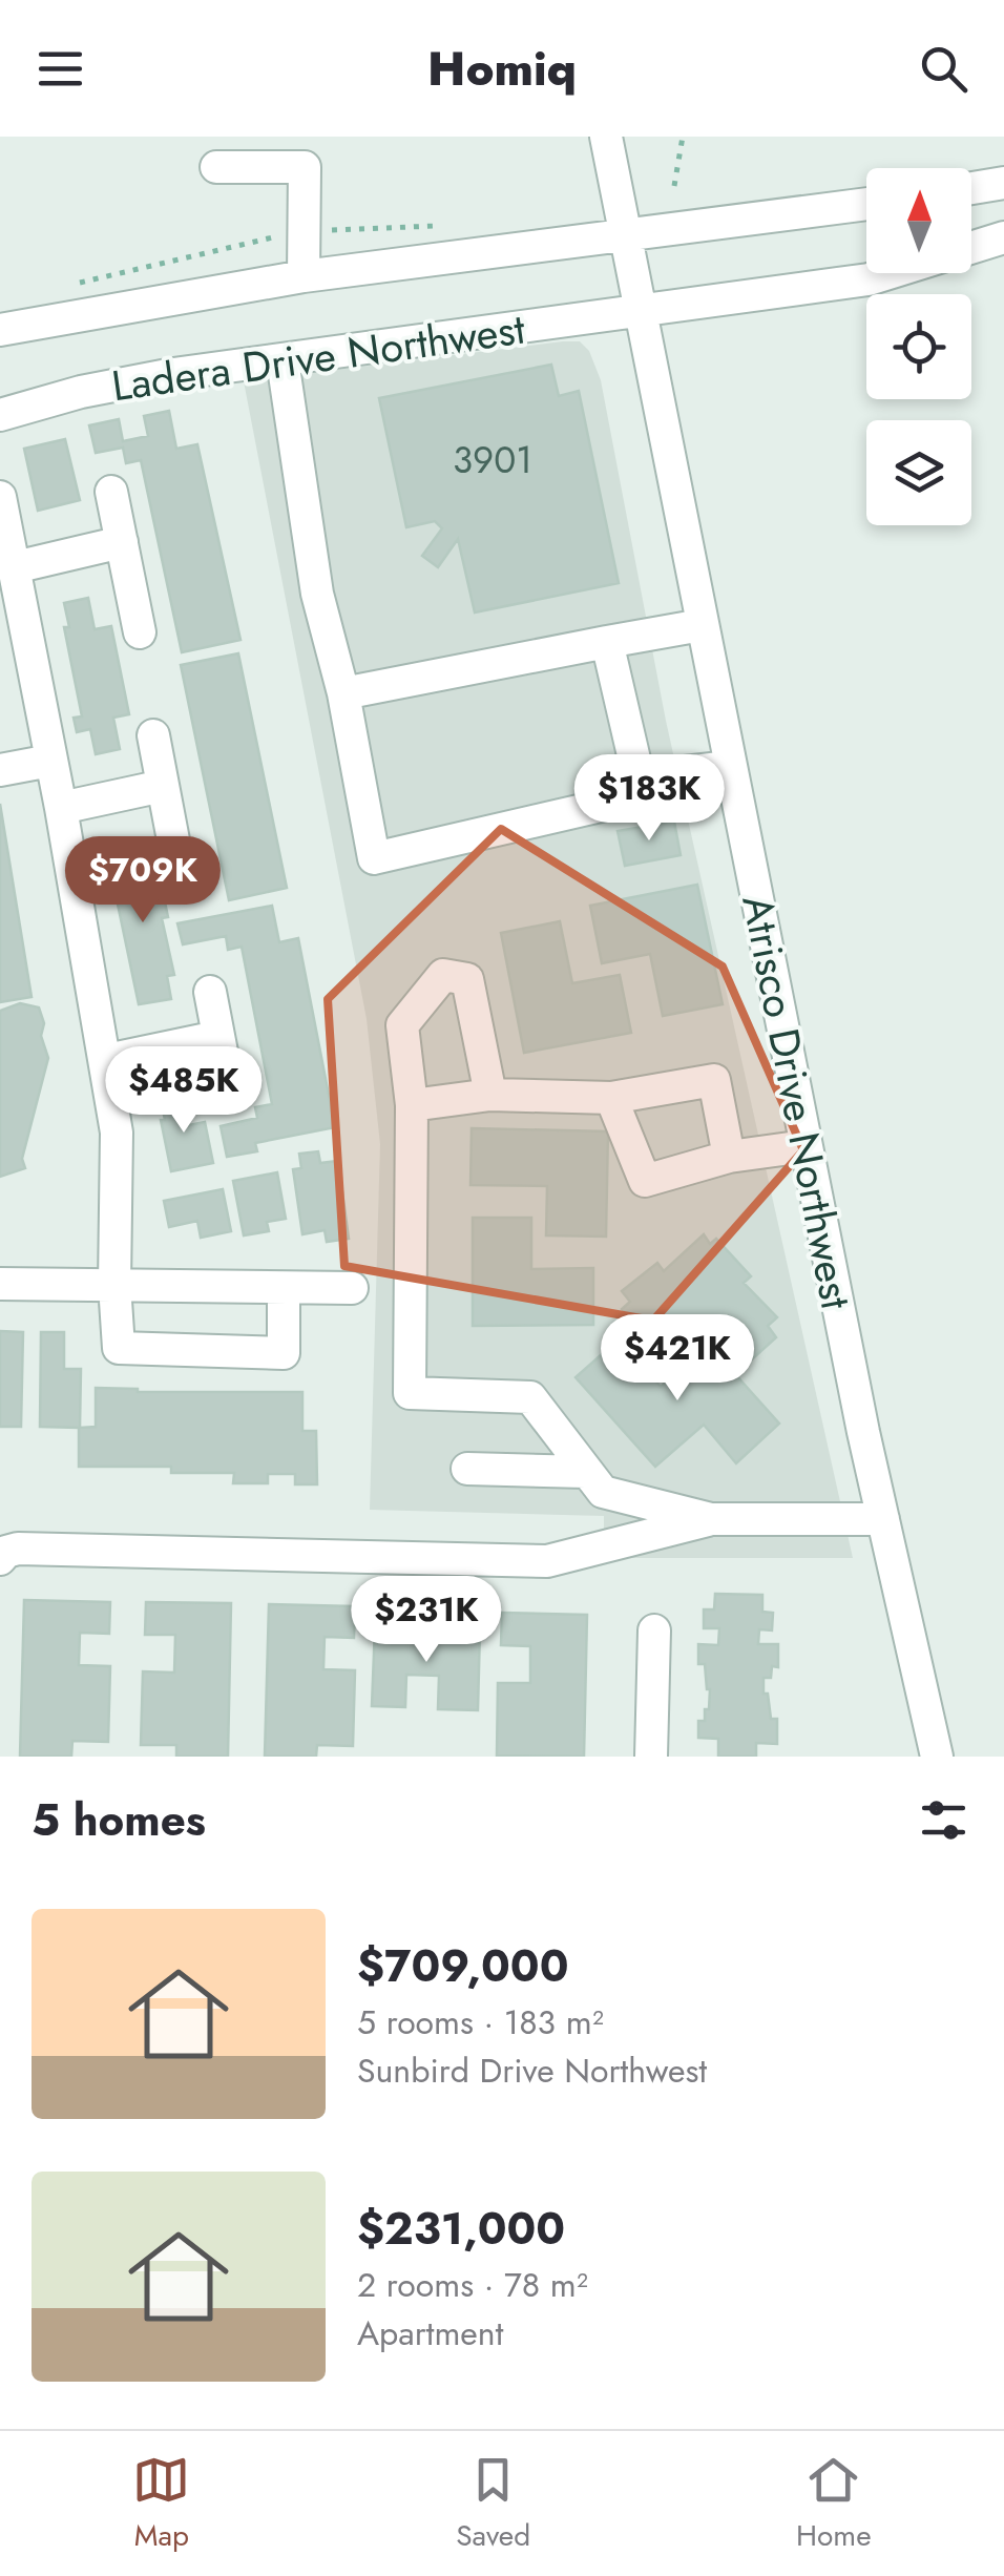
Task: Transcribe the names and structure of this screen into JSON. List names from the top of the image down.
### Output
{
  "streets": {
    "street": ["Ladera Drive Northwest", "Atrisco Drive Northwest"]
  },
  "crossings": [
    ["Ladera Drive Northwest", "Atrisco Drive Northwest"]
  ],
  "house_numbers": ["3901"],
  "north": "top",
  "page": {
    "header": "Homiq",
    "price": [
      "$183K",
      "$709K",
      "$485K",
      "$421K",
      "$231K"
    ],
    "heading": "5 homes",
    "list": [
      {
        "name": "$709,000",
        "note": "5 rooms · 183 m² · Sunbird Drive Northwest"
      },
      {
        "name": "$231,000",
        "note": "2 rooms · 78 m² · Apartment"
      }
    ],
    "tabs": ["Map", "Saved", "Home"]
  }
}
